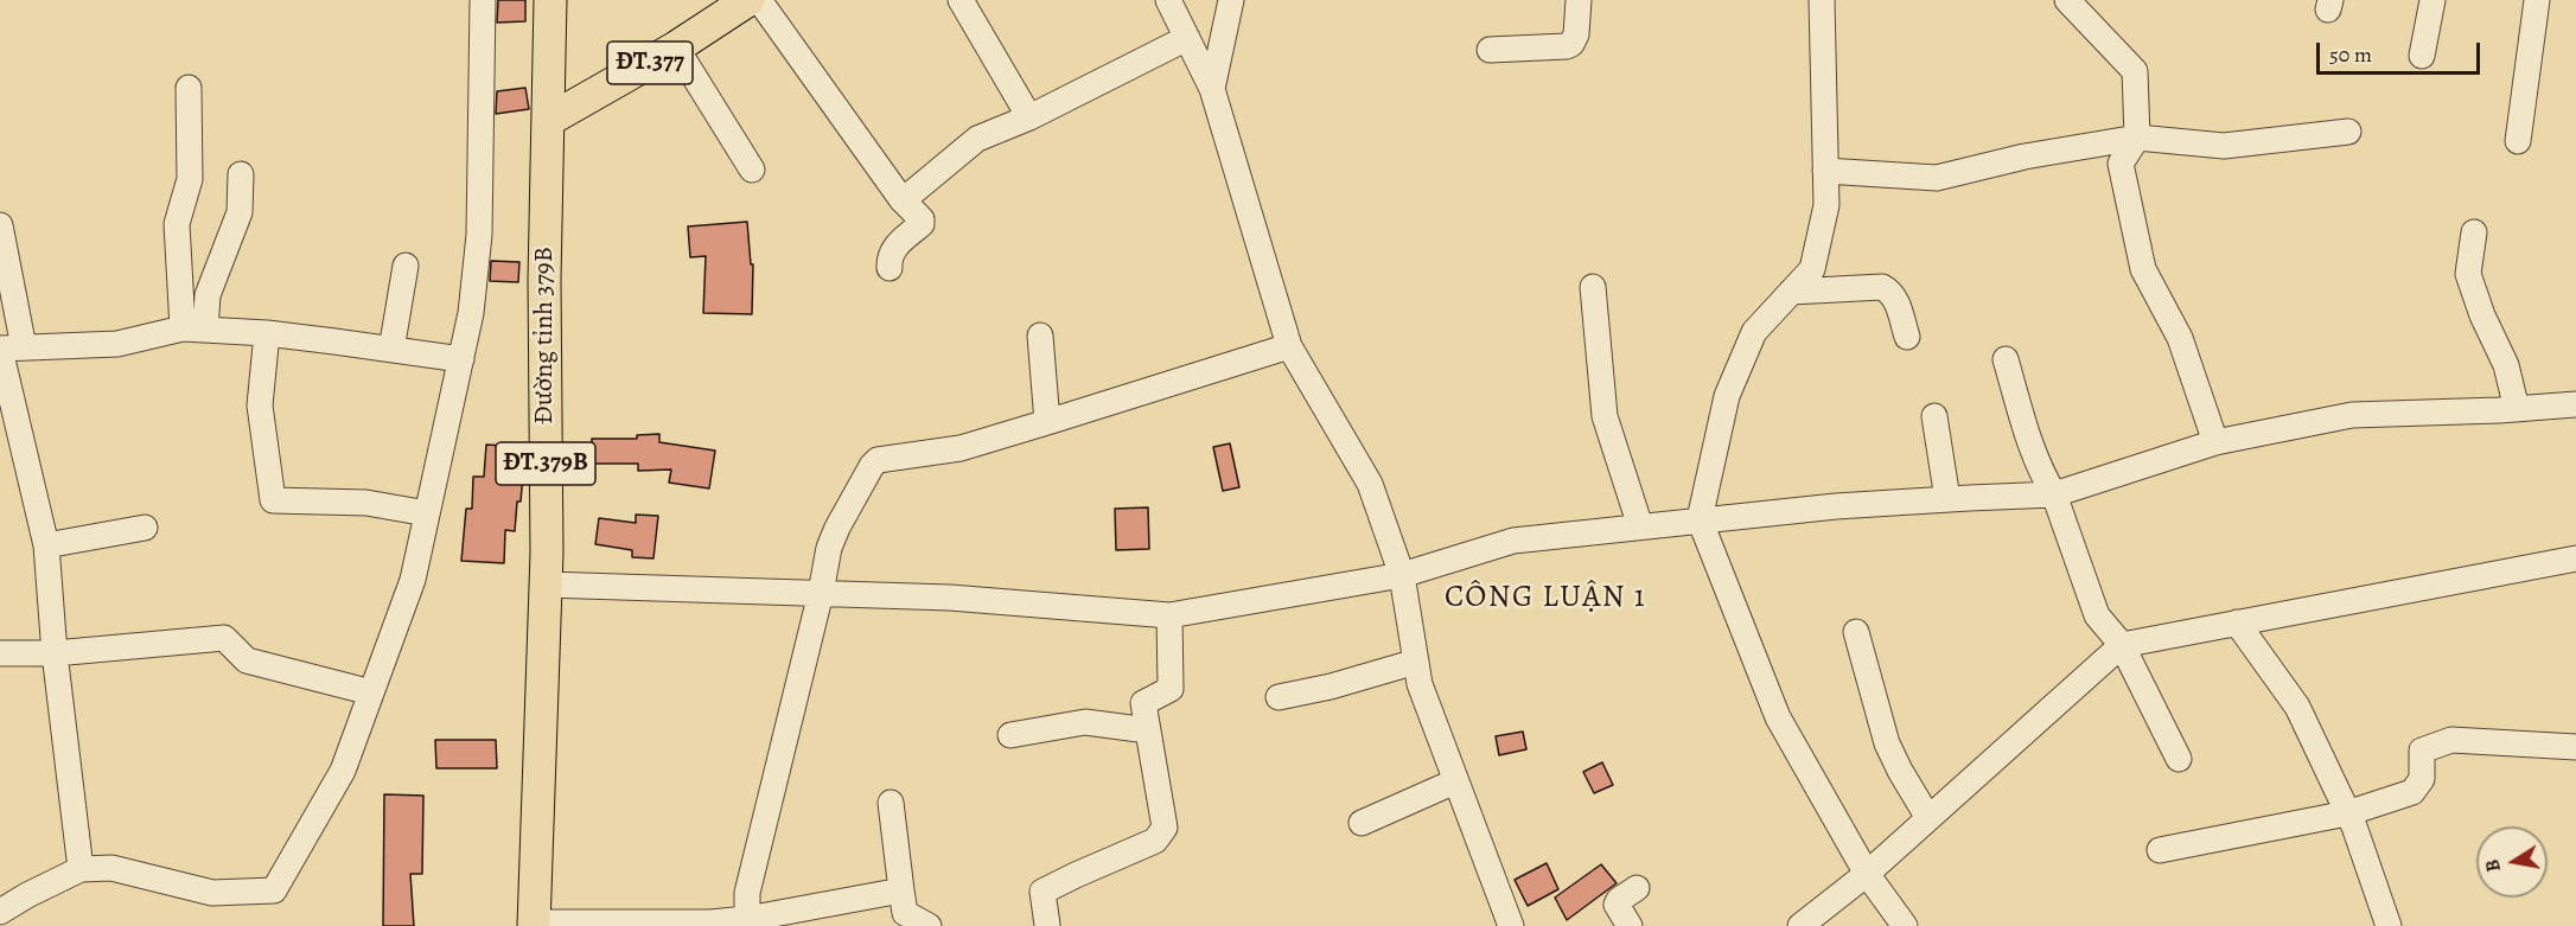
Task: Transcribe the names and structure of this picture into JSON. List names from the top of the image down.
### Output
{
  "streets": {
    "main road": ["ĐT.377", "Đường tỉnh 379B", "ĐT.379B"]
  },
  "crossings": [
    ["ĐT.377", "Đường tỉnh 379B"]
  ],
  "districts": ["CÔNG LUẬN 1"],
  "scale_bar": "50 m",
  "north": "left"
}
